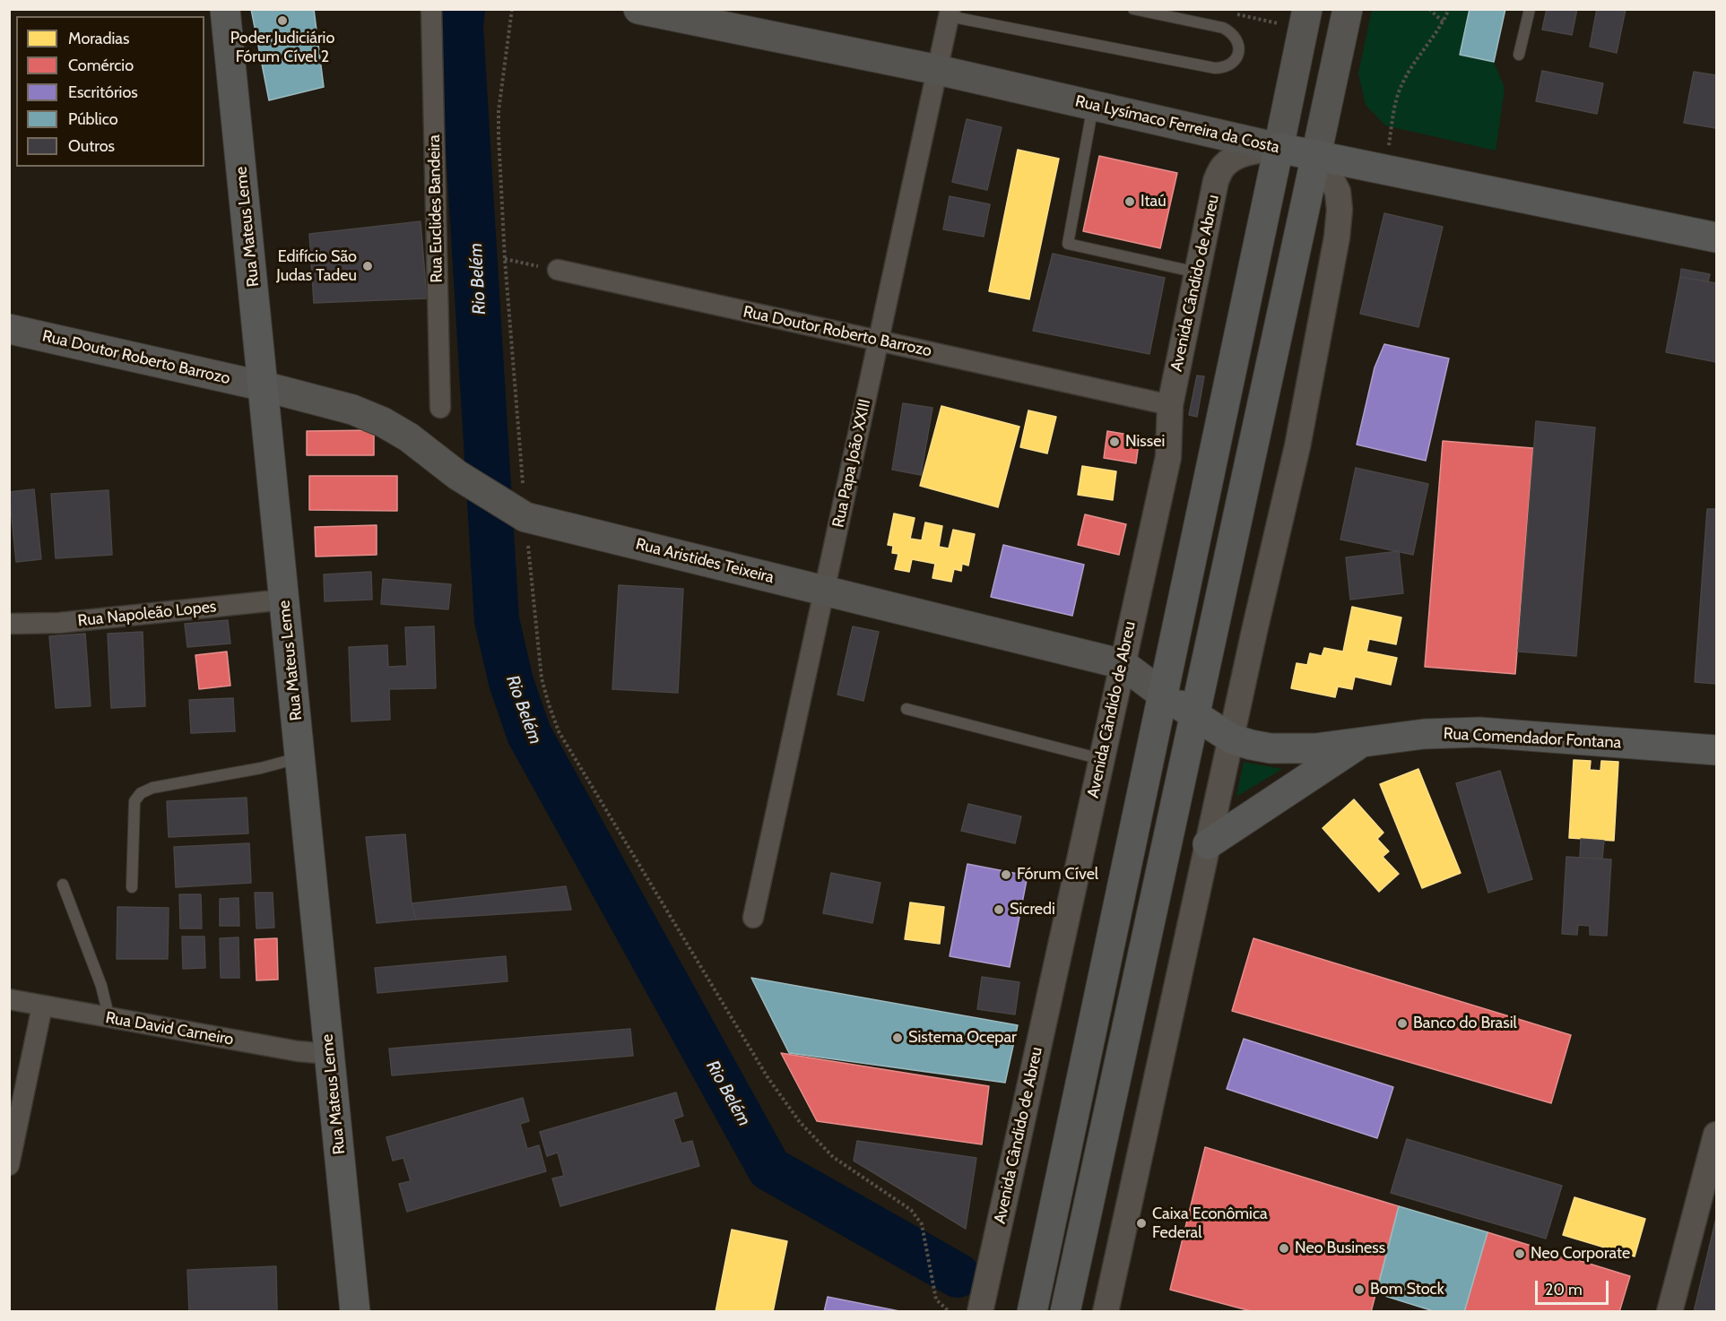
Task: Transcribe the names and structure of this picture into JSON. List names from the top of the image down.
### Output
{
  "streets": {
    "main road": [
      "Rua Lysímaco Ferreira da Costa",
      "Rua Mateus Leme",
      "Rua Doutor Roberto Barrozo",
      "Rua Aristides Teixeira",
      "Rua Comendador Fontana"
    ],
    "street": [
      "Rua Euclides Bandeira",
      "Avenida Cândido de Abreu",
      "Rua Papa João XXIII",
      "Rua Napoleão Lopes",
      "Rua David Carneiro"
    ]
  },
  "crossings": [
    ["Rua Lysímaco Ferreira da Costa", "Avenida Cândido de Abreu"],
    ["Rua Lysímaco Ferreira da Costa", "Rua Papa João XXIII"],
    ["Rua Mateus Leme", "Rua Doutor Roberto Barrozo"],
    ["Rua Mateus Leme", "Rua Aristides Teixeira"],
    ["Rua Mateus Leme", "Rua Napoleão Lopes"],
    ["Rua Mateus Leme", "Rua David Carneiro"],
    ["Avenida Cândido de Abreu", "Rua Doutor Roberto Barrozo"],
    ["Avenida Cândido de Abreu", "Rua Aristides Teixeira"],
    ["Rua Doutor Roberto Barrozo", "Rua Papa João XXIII"],
    ["Rua Doutor Roberto Barrozo", "Rua Aristides Teixeira"],
    ["Rua Papa João XXIII", "Rua Aristides Teixeira"],
    ["Rua Aristides Teixeira", "Rua Comendador Fontana"]
  ],
  "water": ["Rio Belém"],
  "places": [
    "Poder Judiciário Fórum Cível 2",
    "Itaú",
    "Edifício São Judas Tadeu",
    "Nissei",
    "Fórum Cível",
    "Sicredi",
    "Banco do Brasil",
    "Sistema Ocepar",
    "Caixa Econômica Federal",
    "Neo Business",
    "Neo Corporate",
    "Bom Stock"
  ],
  "legend": [
    "Moradias",
    "Comércio",
    "Escritórios",
    "Público",
    "Outros"
  ],
  "scale_bar": "20 m"
}
